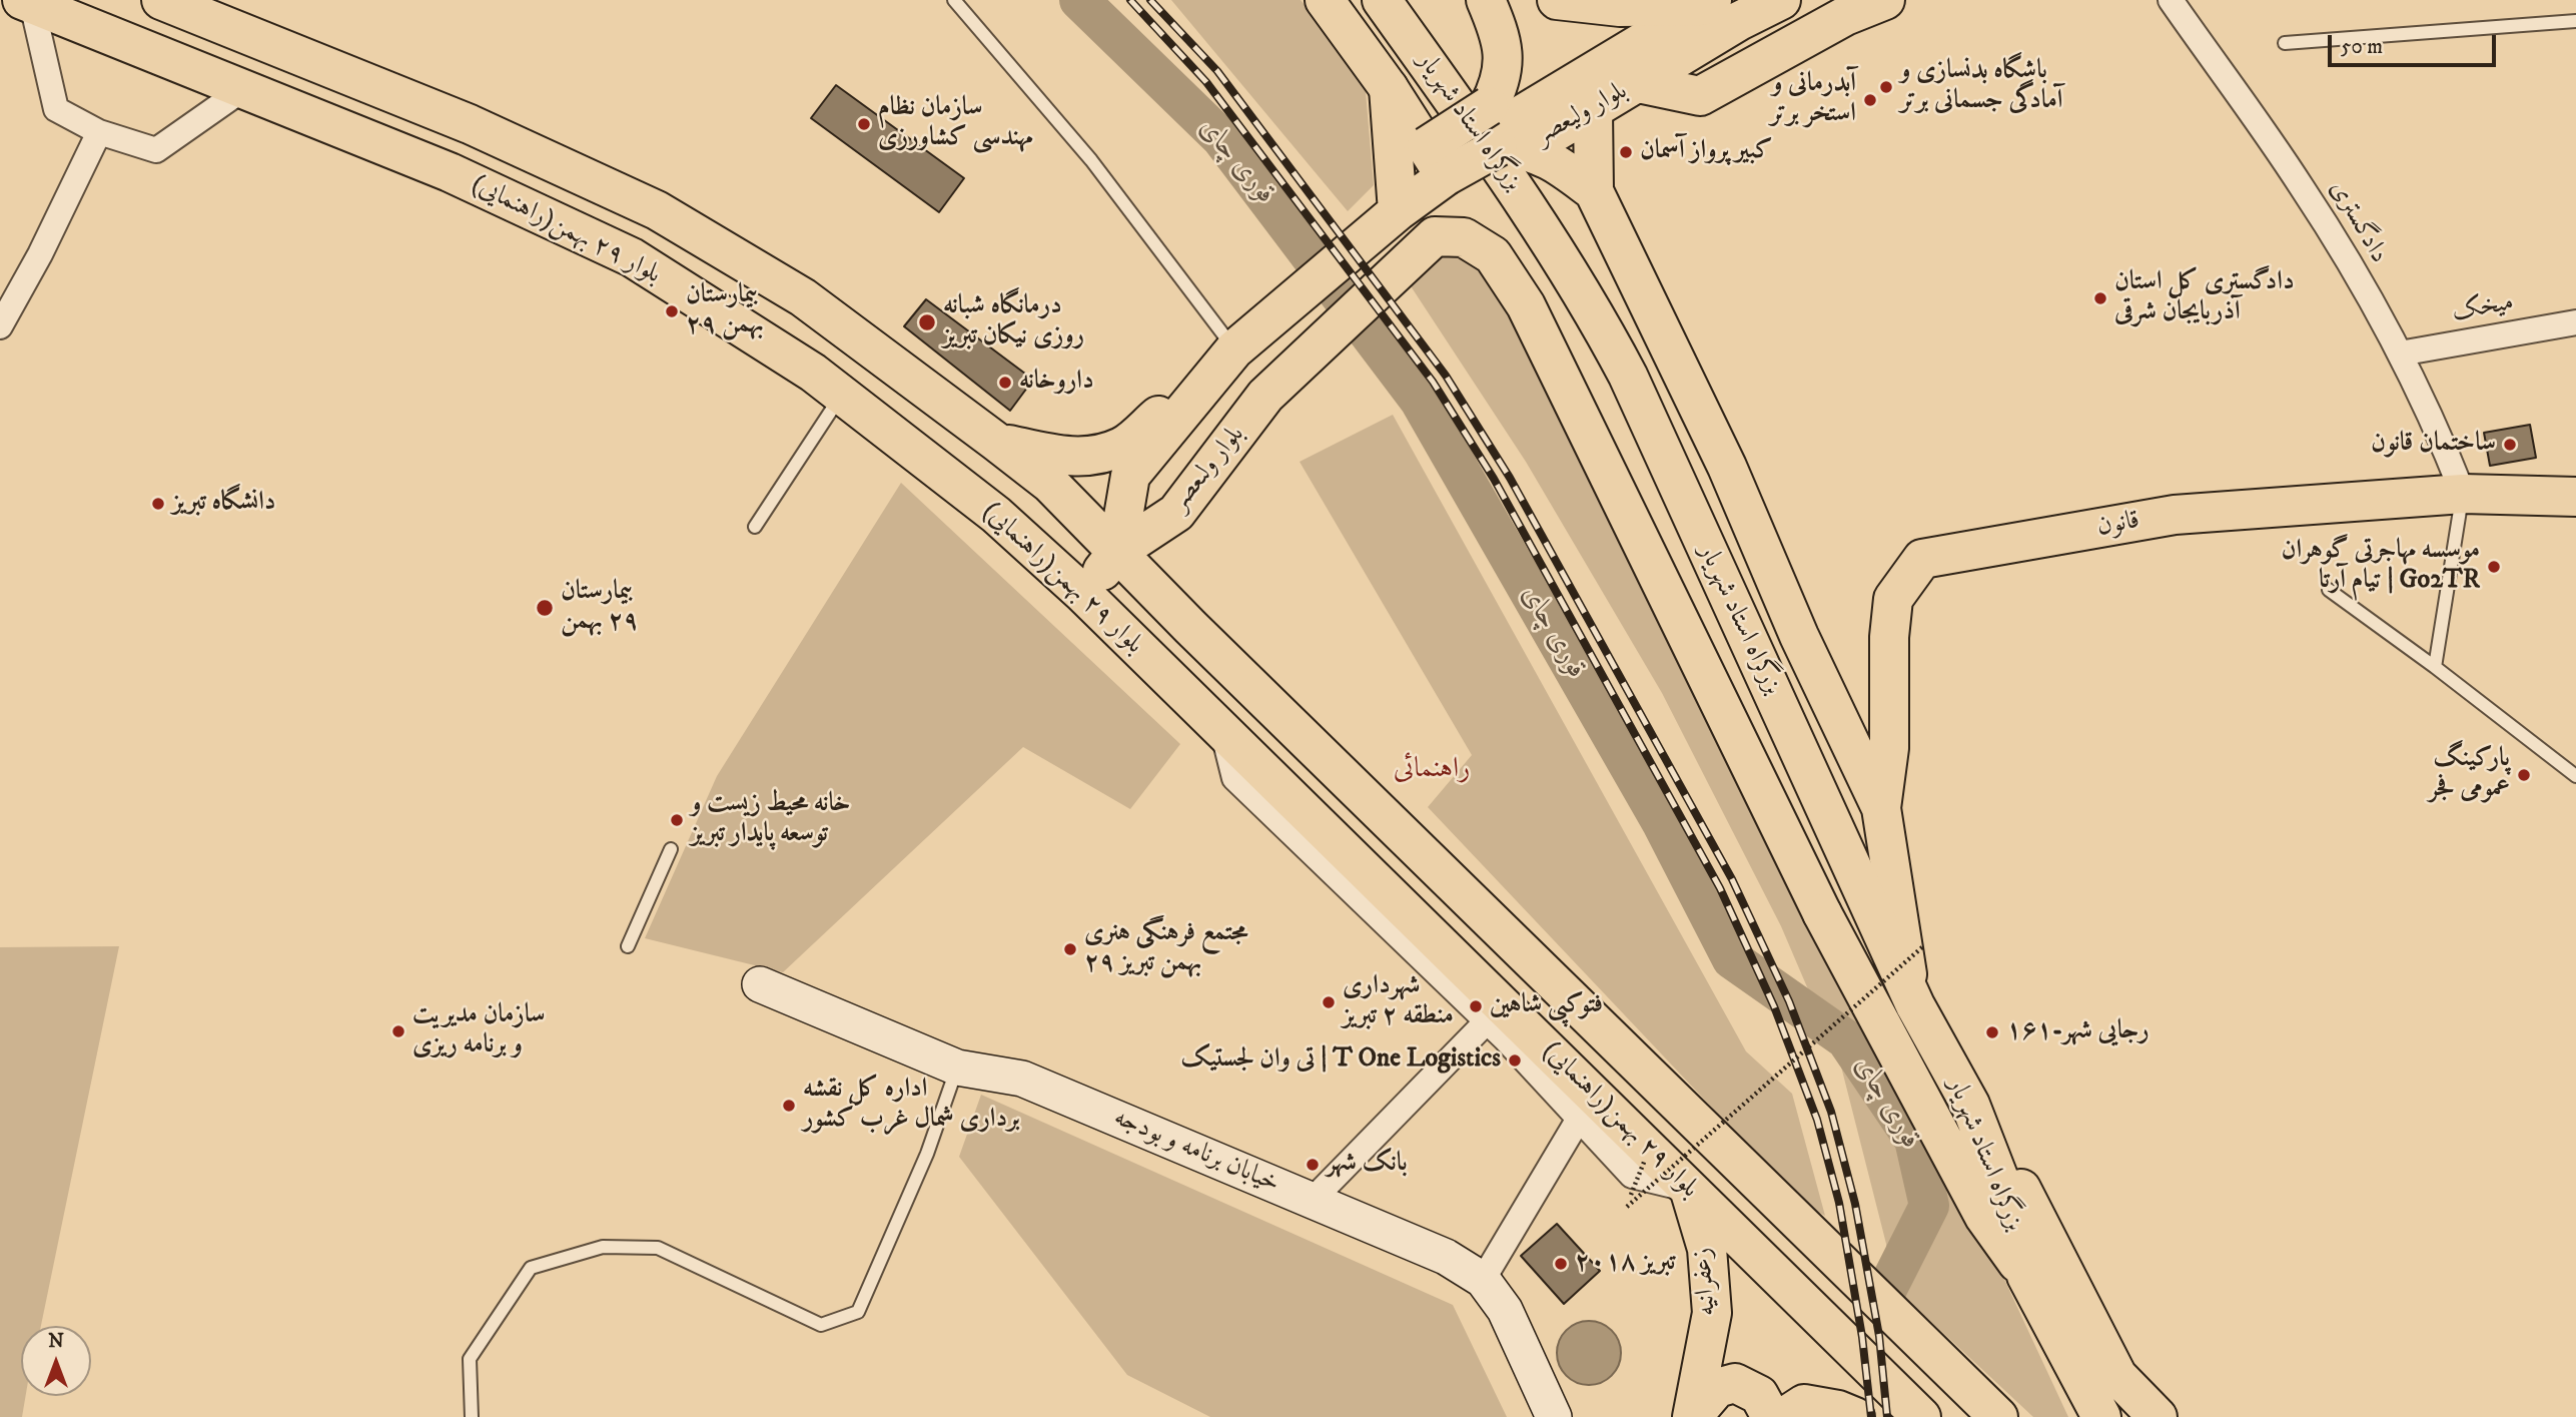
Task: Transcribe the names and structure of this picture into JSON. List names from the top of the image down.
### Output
{
  "streets": {
    "main road": [
      "بلوار ولیعصر",
      "بزرگراه استاد شهریار",
      "بلوار ٢٩ بهمن(راهنمایی)",
      "بلوار ولىعصر",
      "قانون",
      "زعفرانیه"
    ],
    "street": ["دادگستری", "میخک", "خیابان برنامه و بودجه"]
  },
  "crossings": [
    ["بزرگراه استاد شهریار", "بلوار ولىعصر"],
    ["دادگستری", "میخک"],
    ["دادگستری", "قانون"],
    ["بلوار ٢٩ بهمن(راهنمایی)", "بلوار ولىعصر"],
    ["بلوار ٢٩ بهمن(راهنمایی)", "زعفرانیه"]
  ],
  "districts": ["راهنمائی"],
  "water": ["قوری چای"],
  "places": [
    "باشگاه بدنسازی و آمادگی جسمانی برتر",
    "آبدرمانی و استخر برتر",
    "سازمان نظام مهندسی کشاورزی",
    "کبیر پرواز آسمان",
    "دادگستری کل استان آذربایجان شرقی",
    "بیمارستان ۲۹ بهمن",
    "درمانگاه شبانه روزی نیکان تبریز",
    "داروخانه",
    "ساختمان قانون",
    "دانشگاه تبریز",
    "موسسه مهاجرتی گوهران تیام آرتا | Go2TR",
    "بیمارستان ٢٩ بهمن",
    "پارکینگ عمومی فجر",
    "خانه محیط زیست و توسعه پایدار تبریز",
    "مجتمع فرهنگی هنری ۲۹ بهمن تبریز",
    "شهرداری منطقه ۲ تبریز",
    "فتوکپی شاهین",
    "سازمان مدیریت و برنامه ریزی",
    "۱۶۱-رجایی شهر",
    "تی وان لجستیک | T One Logistics",
    "اداره کل نقشه برداری شمال غرب کشور",
    "بانک شهر",
    "تبریز ۲۰۱۸"
  ],
  "scale_bar": "50 m",
  "north": "top"
}
